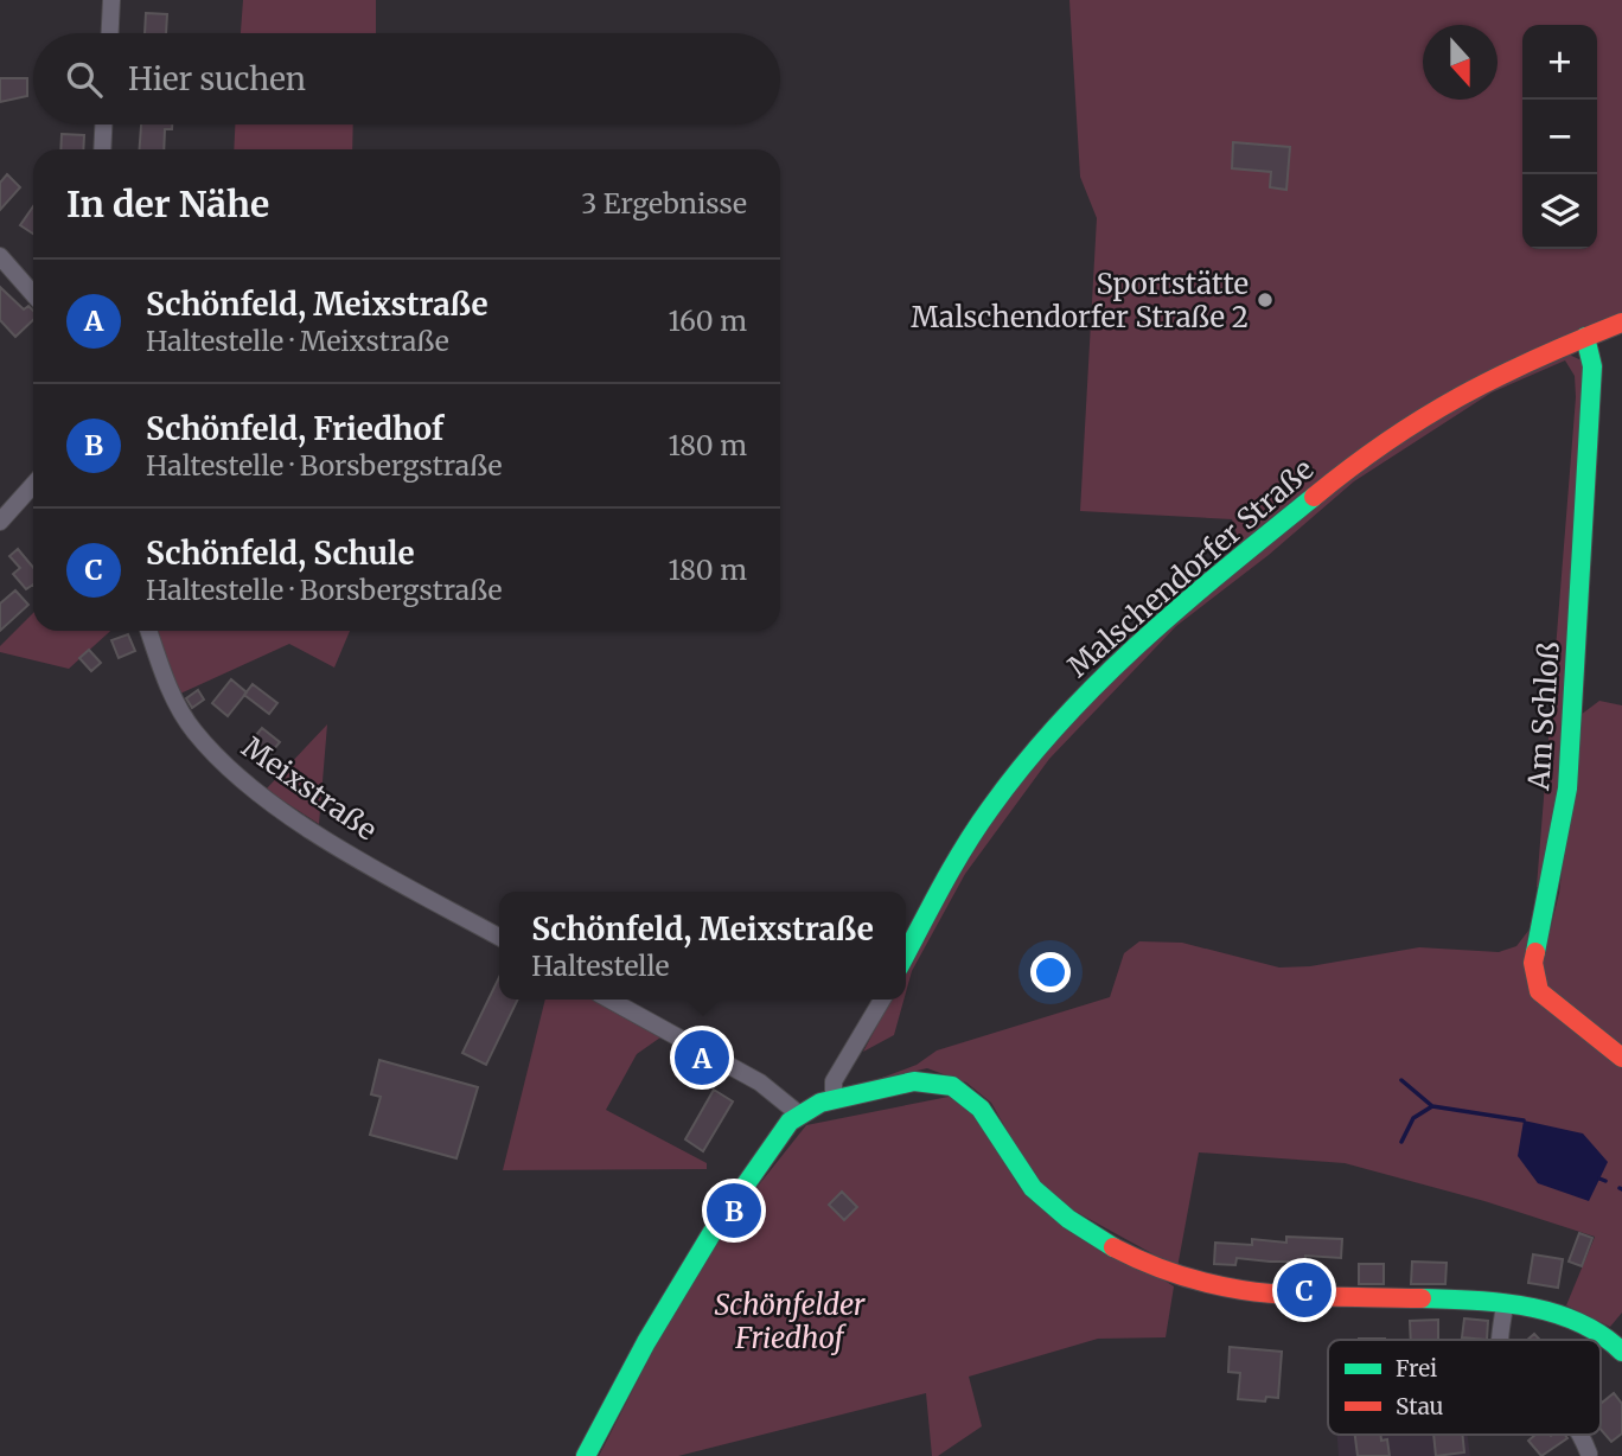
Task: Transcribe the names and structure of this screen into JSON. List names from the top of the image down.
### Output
{
  "streets": {
    "street": ["Malschendorfer Straße", "Am Schloß", "Meixstraße"]
  },
  "crossings": [
    ["Malschendorfer Straße", "Am Schloß"]
  ],
  "parks": ["Schönfelder Friedhof"],
  "places": ["Sportstätte Malschendorfer Straße 2"],
  "legend": ["Frei", "Stau"],
  "north": "bottom",
  "page": {
    "map_buttons": ["+", "−"],
    "search": "Hier suchen",
    "heading": ["In der Nähe", "3 Ergebnisse"],
    "list": [
      {
        "mark": "A",
        "name": "Schönfeld, Meixstraße",
        "note": "Haltestelle · Meixstraße",
        "value": "160 m"
      },
      {
        "mark": "B",
        "name": "Schönfeld, Friedhof",
        "note": "Haltestelle · Borsbergstraße",
        "value": "180 m"
      },
      {
        "mark": "C",
        "name": "Schönfeld, Schule",
        "note": "Haltestelle · Borsbergstraße",
        "value": "180 m"
      }
    ],
    "popup": ["Schönfeld, Meixstraße", "Haltestelle"],
    "pins": ["A", "B", "C"]
  }
}
